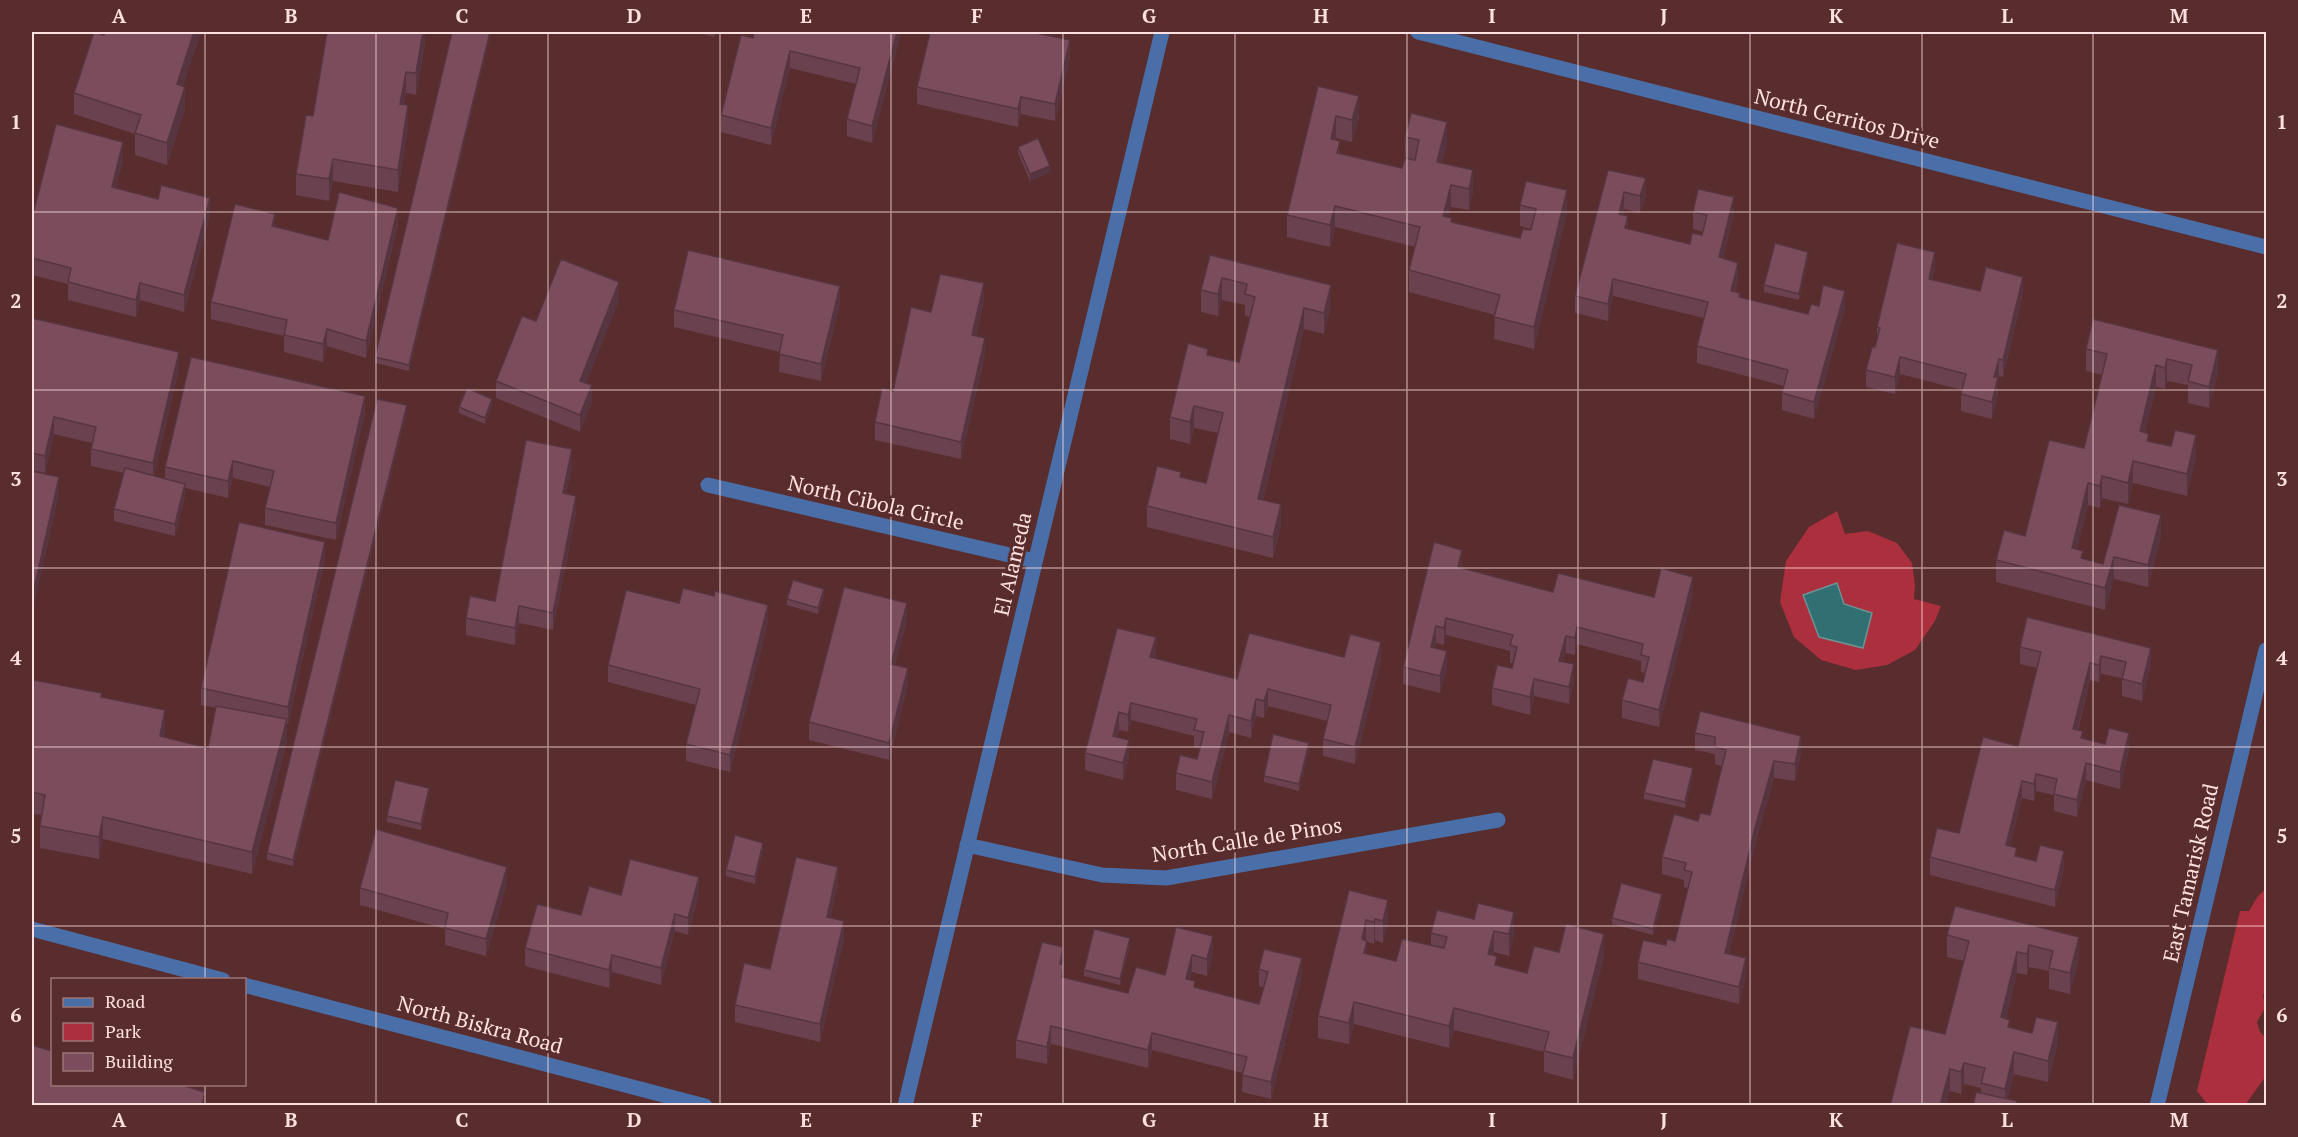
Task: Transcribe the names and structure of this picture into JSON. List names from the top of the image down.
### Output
{
  "streets": {
    "street": [
      "North Cerritos Drive",
      "North Cibola Circle",
      "El Alameda",
      "North Calle de Pinos",
      "East Tamarisk Road",
      "North Biskra Road"
    ]
  },
  "crossings": [
    ["North Cibola Circle", "El Alameda"],
    ["El Alameda", "North Calle de Pinos"]
  ],
  "legend": ["Road", "Park", "Building"],
  "grid": {
    "columns": [
      "A",
      "B",
      "C",
      "D",
      "E",
      "F",
      "G",
      "H",
      "I",
      "J",
      "K",
      "L",
      "M"
    ],
    "rows": [
      "1",
      "2",
      "3",
      "4",
      "5",
      "6"
    ]
  }
}
